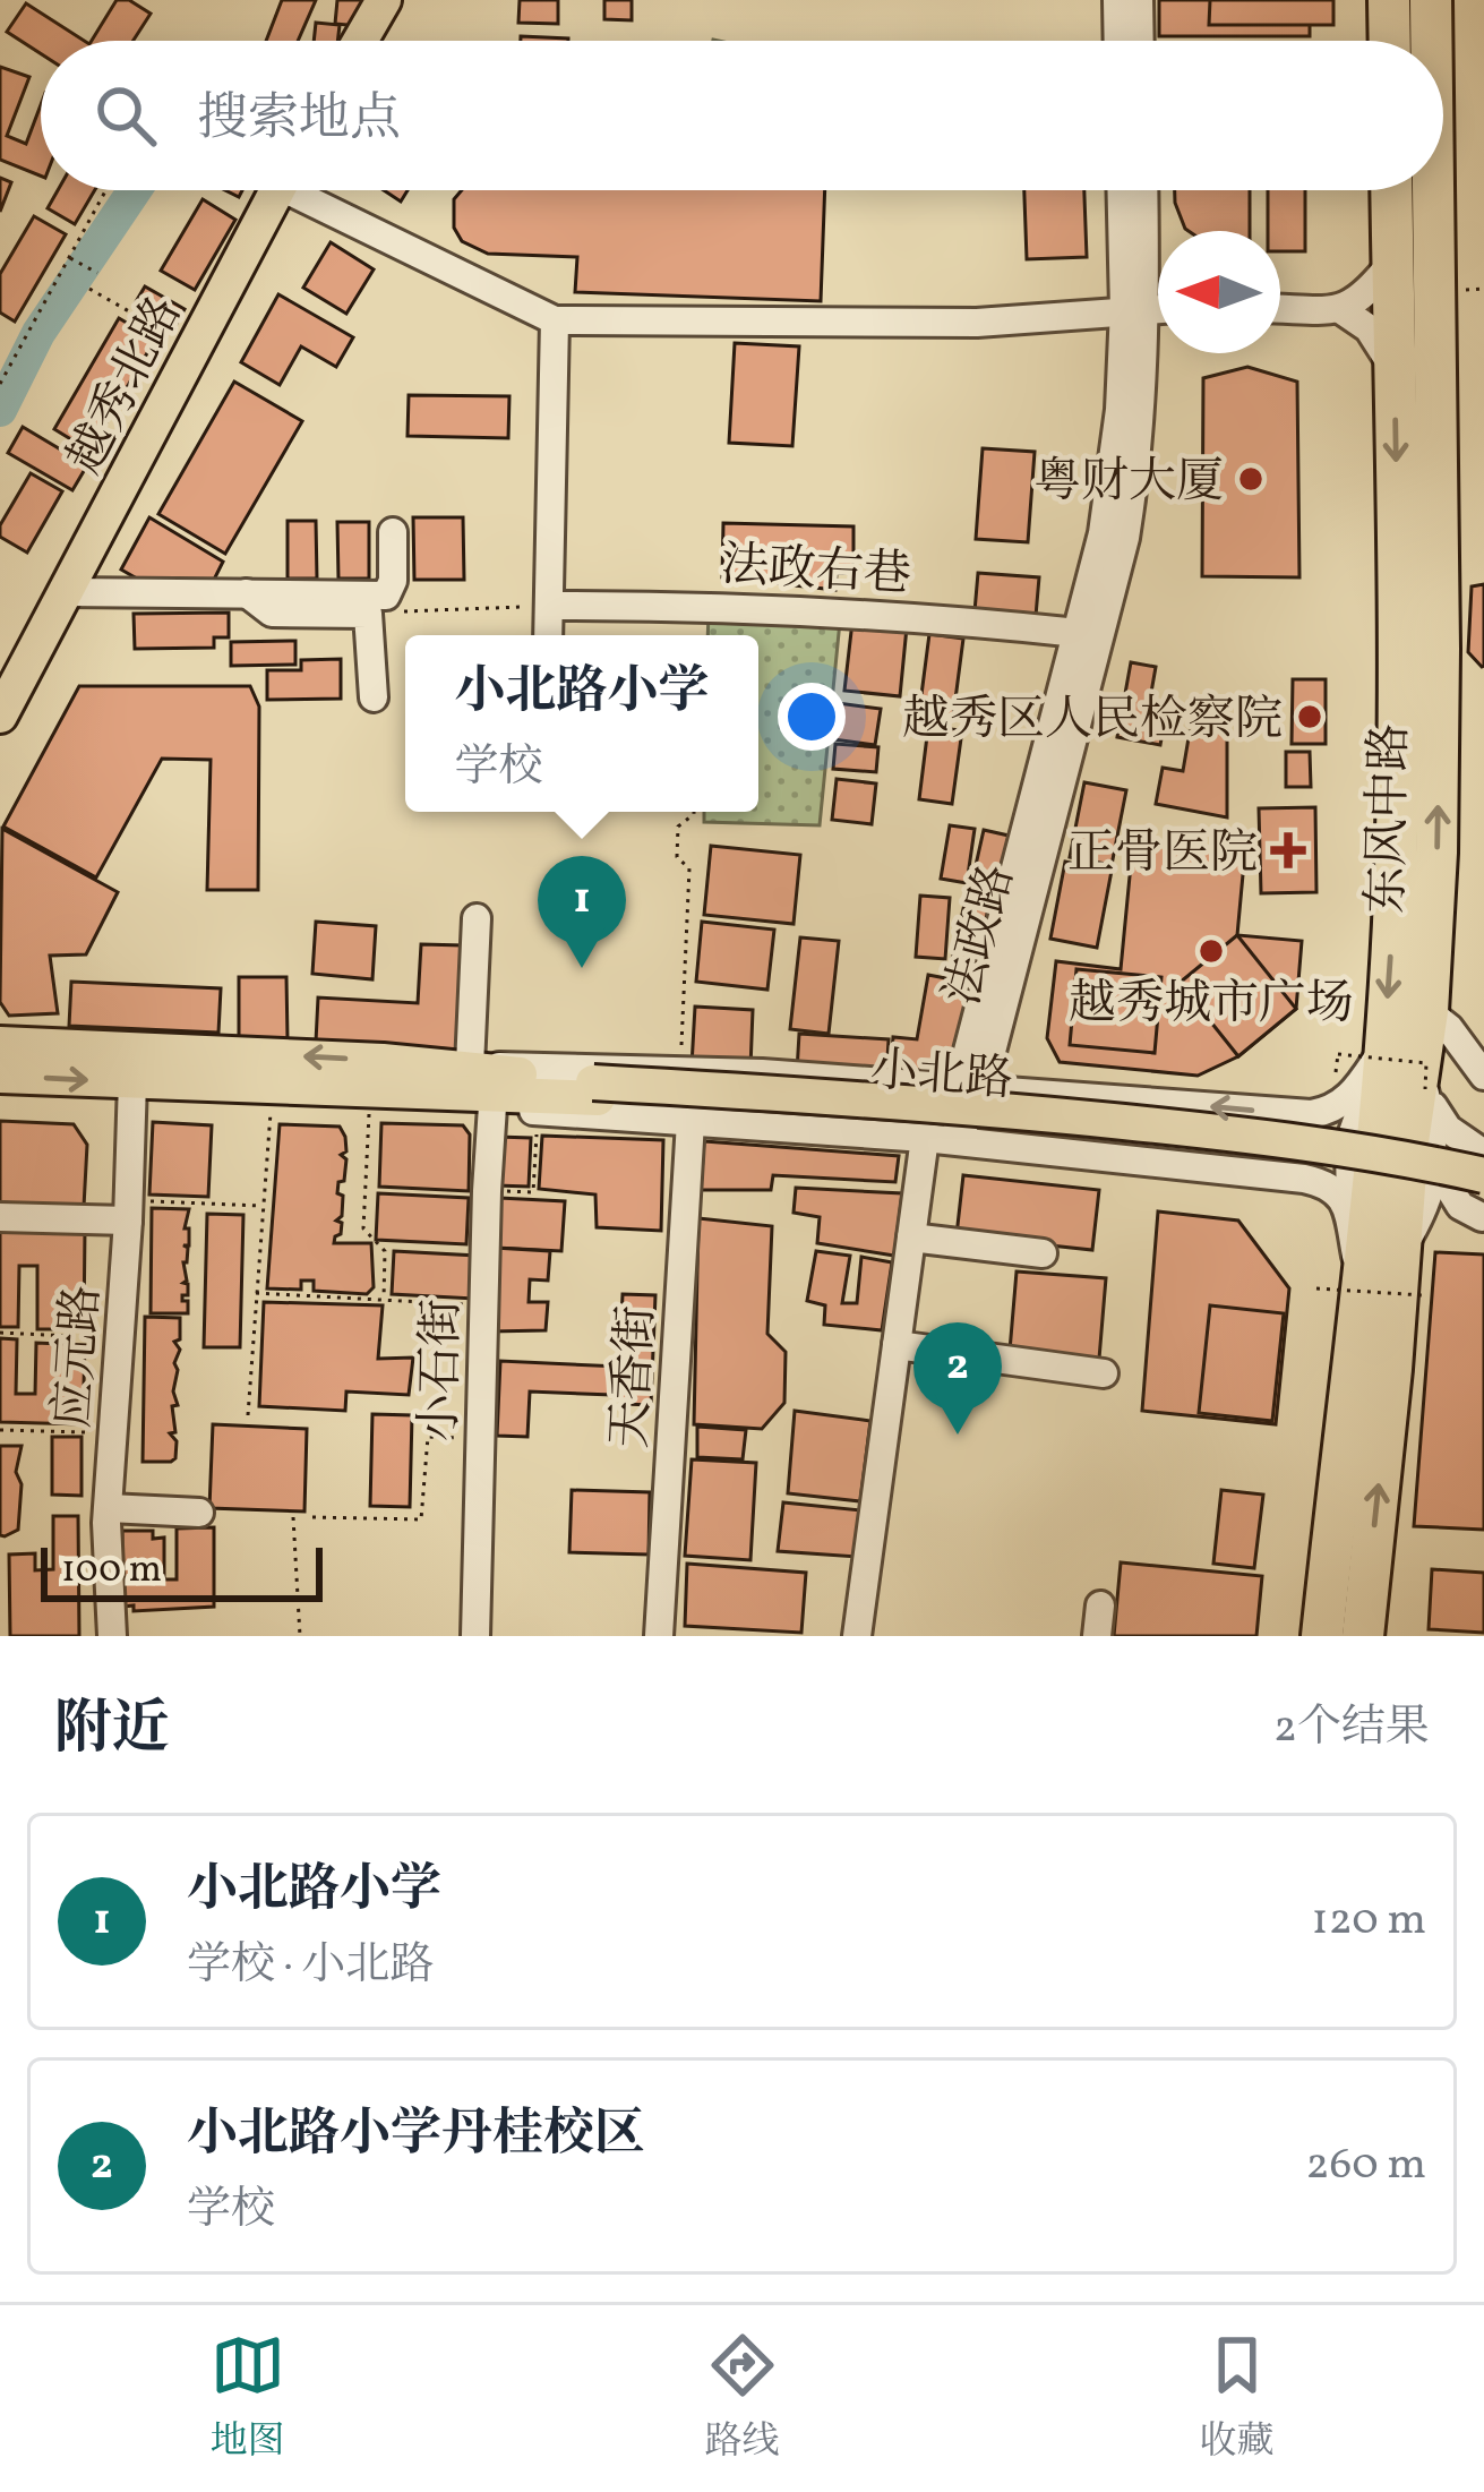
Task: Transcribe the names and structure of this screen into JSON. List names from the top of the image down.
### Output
{
  "streets": {
    "highway": ["东风中路"],
    "main road": ["越秀北路", "小北路"],
    "street": [
      "法政右巷",
      "法政路",
      "应元路",
      "小石街",
      "天香街"
    ]
  },
  "crossings": [
    ["法政右巷", "法政路"],
    ["东风中路", "小北路"],
    ["法政路", "小北路"],
    ["小北路", "应元路"],
    ["小北路", "小石街"],
    ["小北路", "天香街"]
  ],
  "places": {
    "other": ["粤财大厦", "越秀区人民检察院", "越秀城市广场"],
    "health": ["正骨医院"]
  },
  "scale_bar": "100 m",
  "north": "left",
  "page": {
    "search": "搜索地点",
    "popup": ["小北路小学", "学校"],
    "pins": ["1", "2"],
    "scale": "100 m",
    "heading": ["附近", "2个结果"],
    "list": [
      {
        "mark": "1",
        "name": "小北路小学",
        "note": "学校 · 小北路",
        "value": "120 m"
      },
      {
        "mark": "2",
        "name": "小北路小学丹桂校区",
        "note": "学校",
        "value": "260 m"
      }
    ],
    "nav": ["地图", "路线", "收藏"]
  }
}
